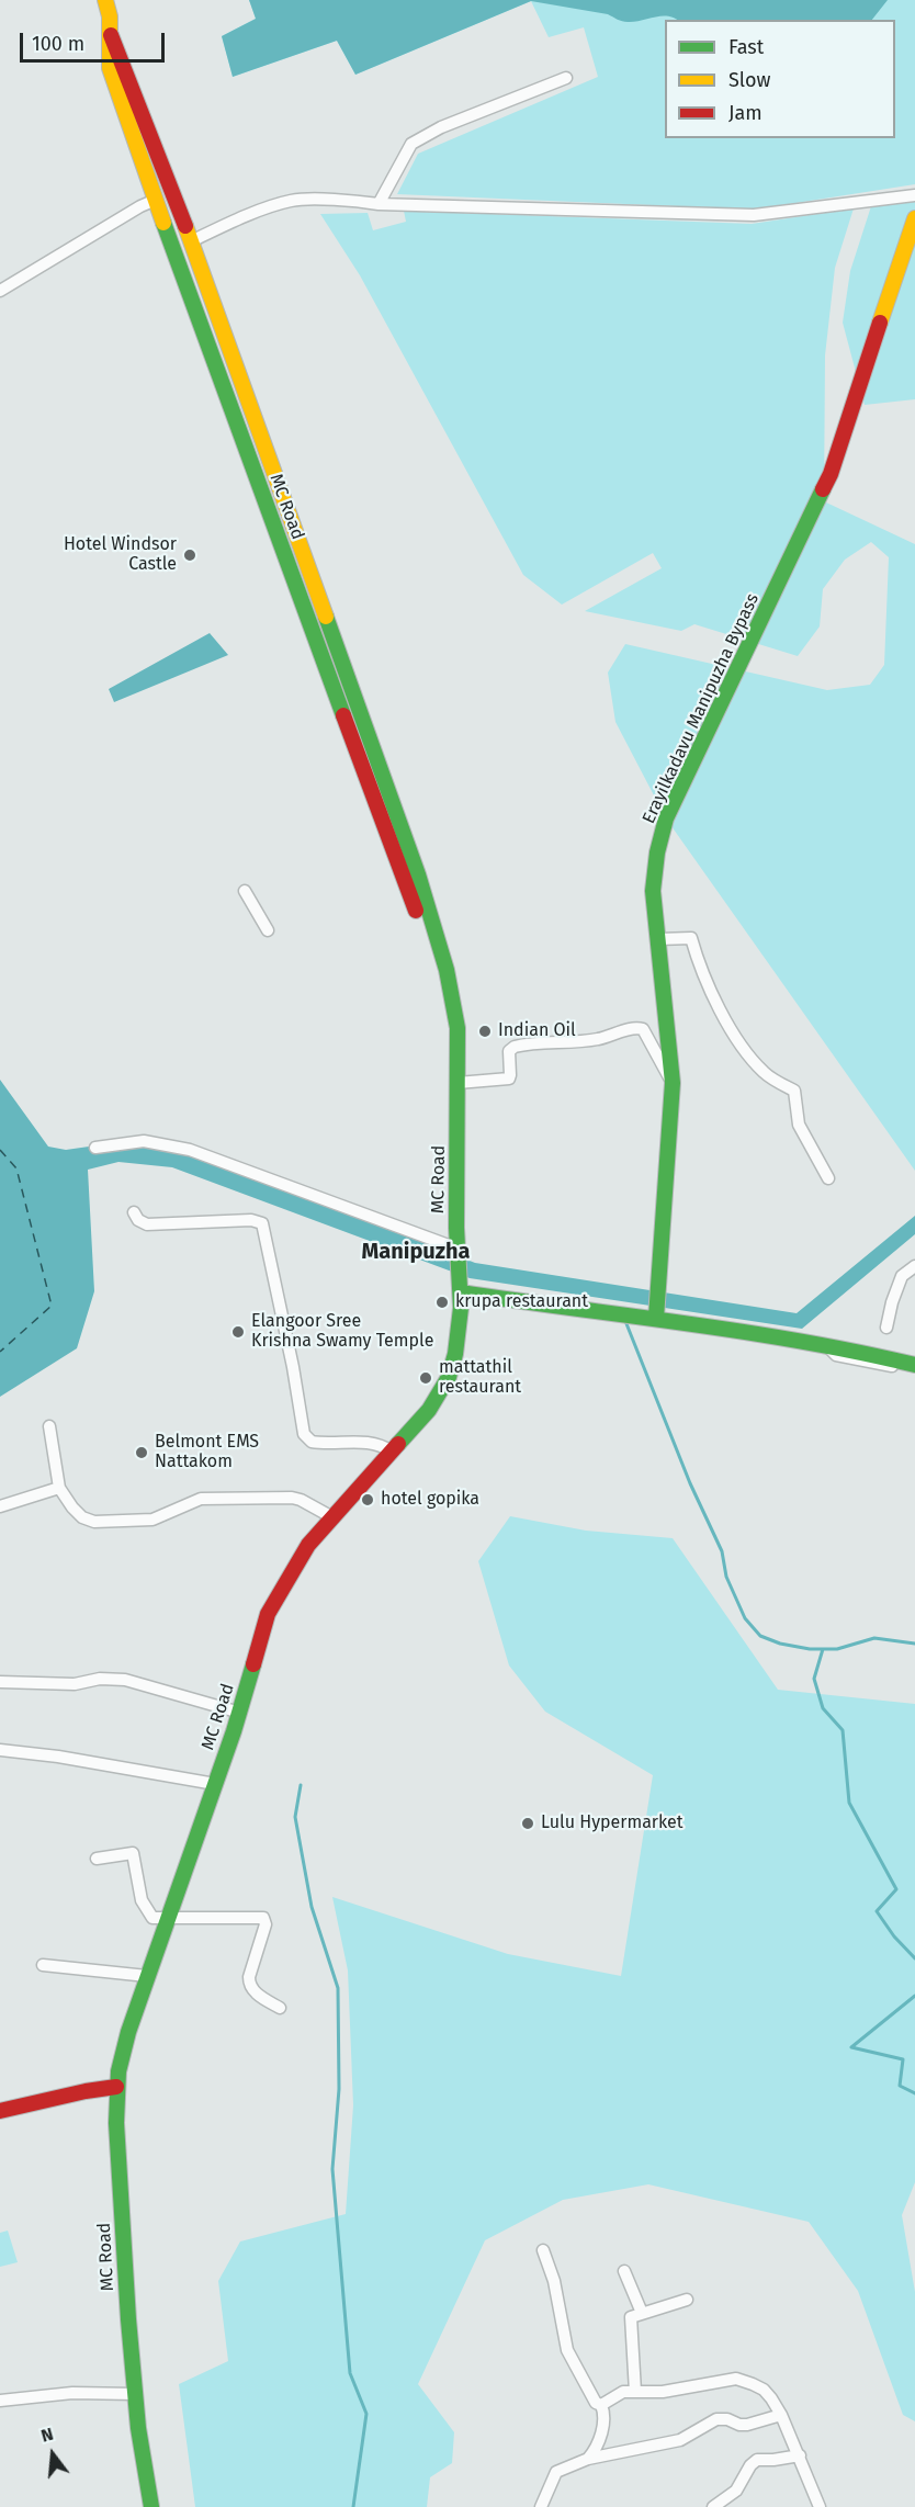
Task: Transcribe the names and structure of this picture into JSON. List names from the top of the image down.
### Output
{
  "streets": {
    "main road": ["MC Road", "Erayilkadavu Manipuzha Bypass"]
  },
  "districts": ["Manipuzha"],
  "places": [
    "Hotel Windsor Castle",
    "Indian Oil",
    "krupa restaurant",
    "Elangoor Sree Krishna Swamy Temple",
    "mattathil restaurant",
    "Belmont EMS Nattakom",
    "hotel gopika",
    "Lulu Hypermarket"
  ],
  "legend": ["Fast", "Slow", "Jam"],
  "scale_bar": "100 m",
  "north": "top"
}
